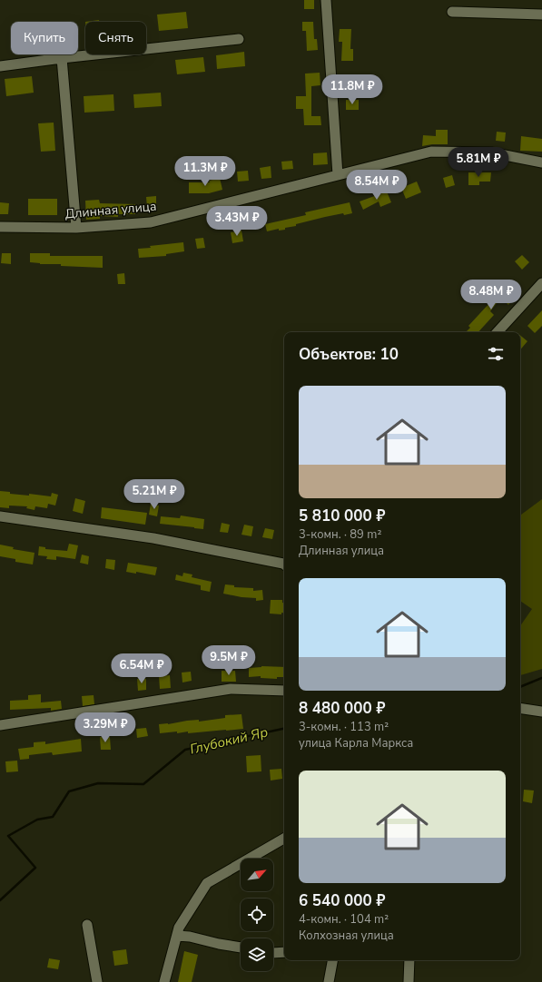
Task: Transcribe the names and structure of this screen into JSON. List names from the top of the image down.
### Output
{
  "streets": {
    "street": ["Длинная улица"]
  },
  "water": ["Глубокий Яр"],
  "north": "top right",
  "page": {
    "chip": ["Купить", "Снять"],
    "price": [
      "11.8M ₽",
      "5.81M ₽",
      "11.3M ₽",
      "8.54M ₽",
      "3.43M ₽",
      "8.48M ₽",
      "5.21M ₽",
      "9.5M ₽",
      "6.54M ₽",
      "3.29M ₽"
    ],
    "heading": "Объектов: 10",
    "list": [
      {
        "name": "5 810 000 ₽",
        "note": "3-комн. · 89 m² · Длинная улица"
      },
      {
        "name": "8 480 000 ₽",
        "note": "3-комн. · 113 m² · улица Карла Маркса"
      },
      {
        "name": "6 540 000 ₽",
        "note": "4-комн. · 104 m² · Колхозная улица"
      }
    ]
  }
}
